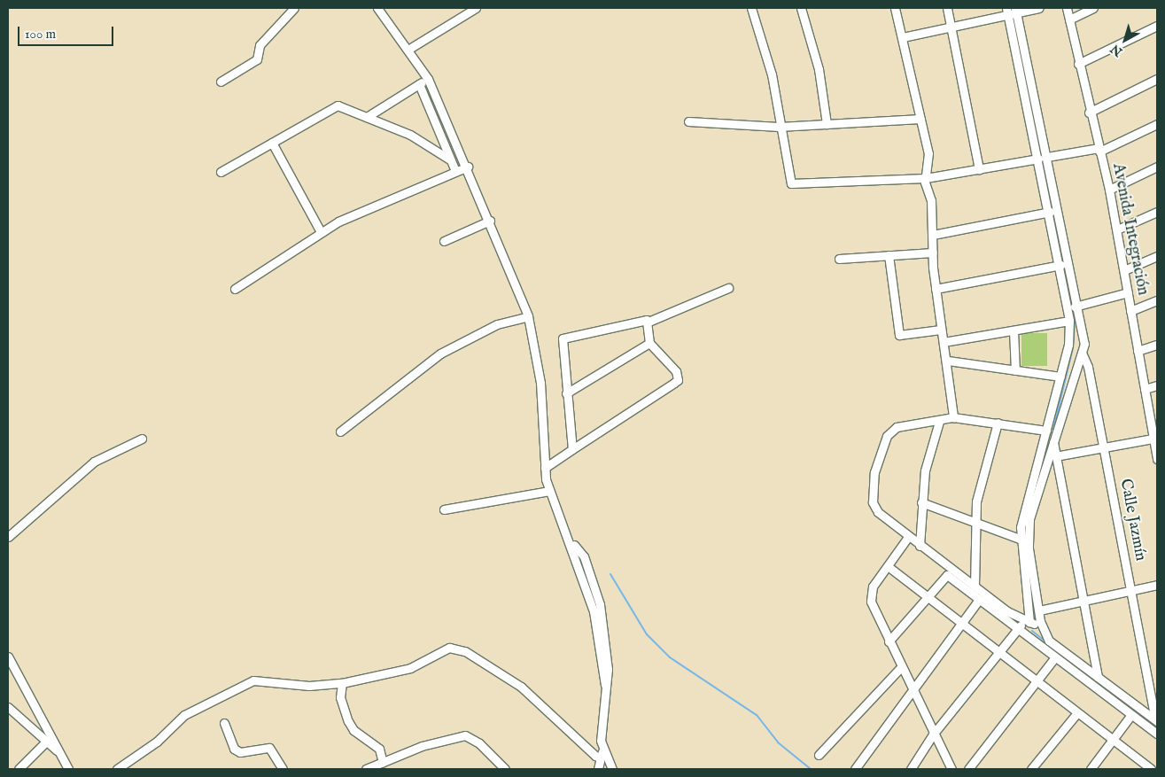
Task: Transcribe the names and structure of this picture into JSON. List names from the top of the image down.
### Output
{
  "streets": {
    "street": ["Avenida Integración", "Calle Jazmín"]
  },
  "scale_bar": "100 m",
  "north": "bottom left"
}
